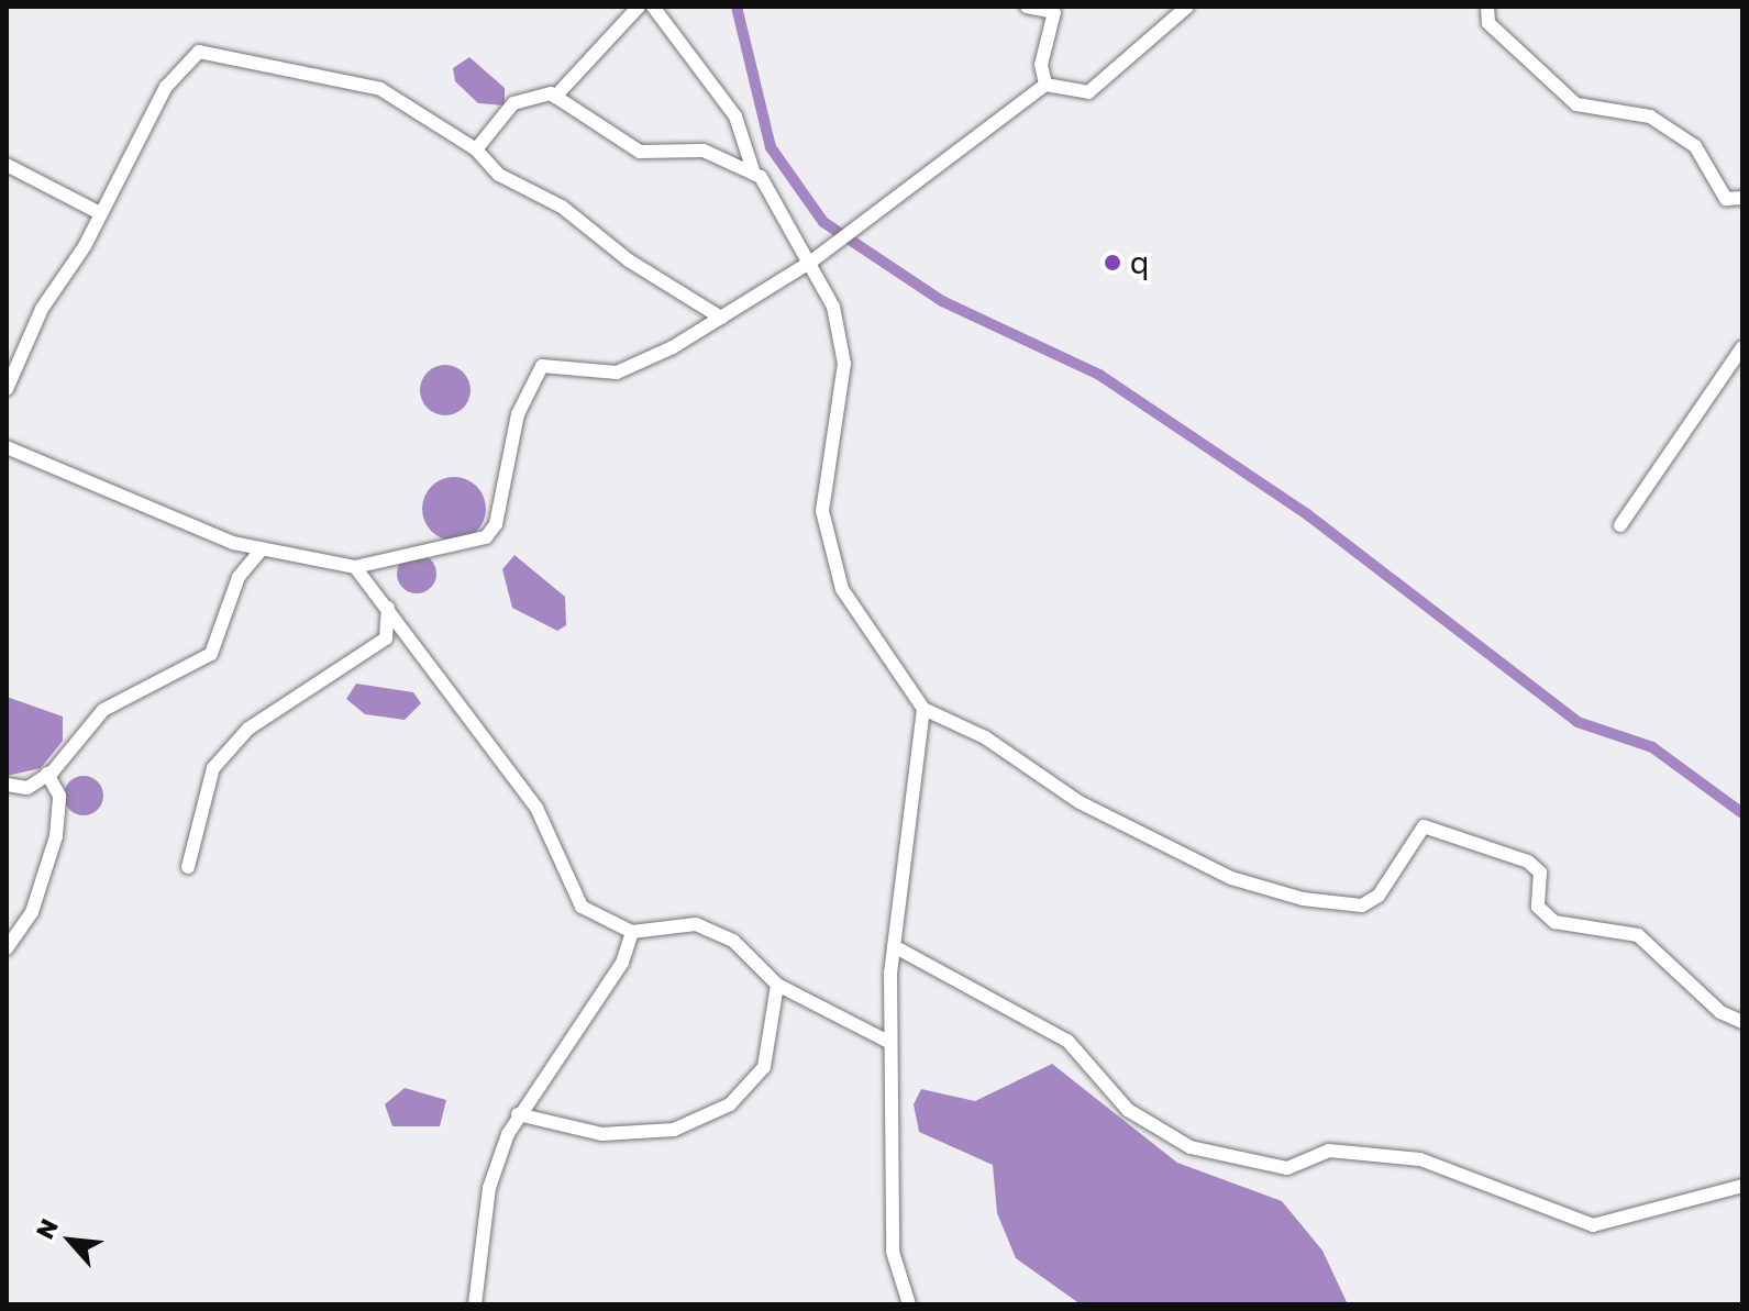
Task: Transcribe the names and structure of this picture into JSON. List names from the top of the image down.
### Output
{
  "places": ["q"],
  "north": "top left"
}
